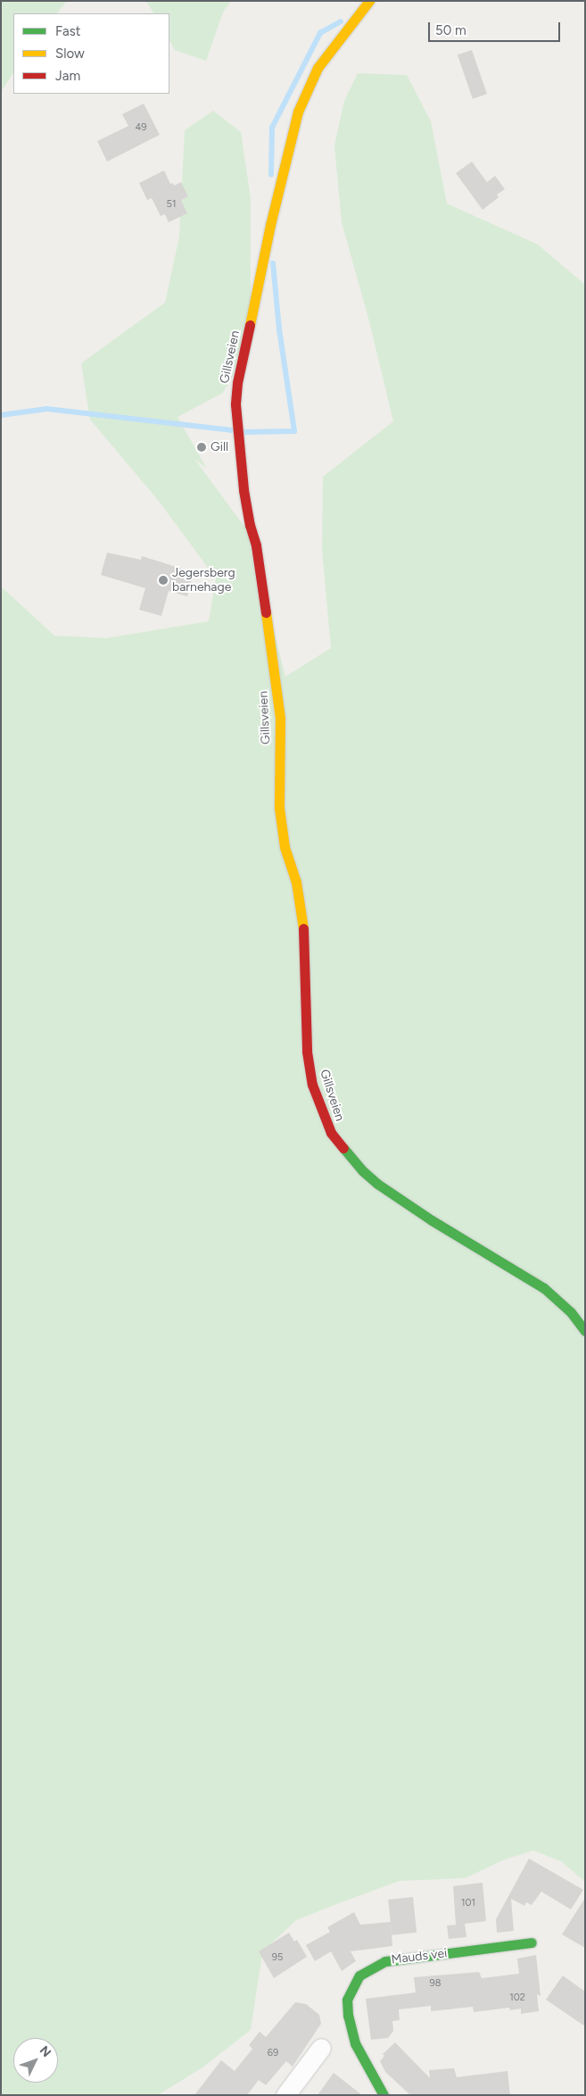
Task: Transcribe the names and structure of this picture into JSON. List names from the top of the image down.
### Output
{
  "streets": {
    "street": ["Gillsveien", "Mauds vei"]
  },
  "places": ["Gill", "Jegersberg barnehage"],
  "house_numbers": [
    "49",
    "51",
    "101",
    "95",
    "98",
    "102",
    "69"
  ],
  "legend": ["Fast", "Slow", "Jam"],
  "scale_bar": "50 m",
  "north": "top right"
}
